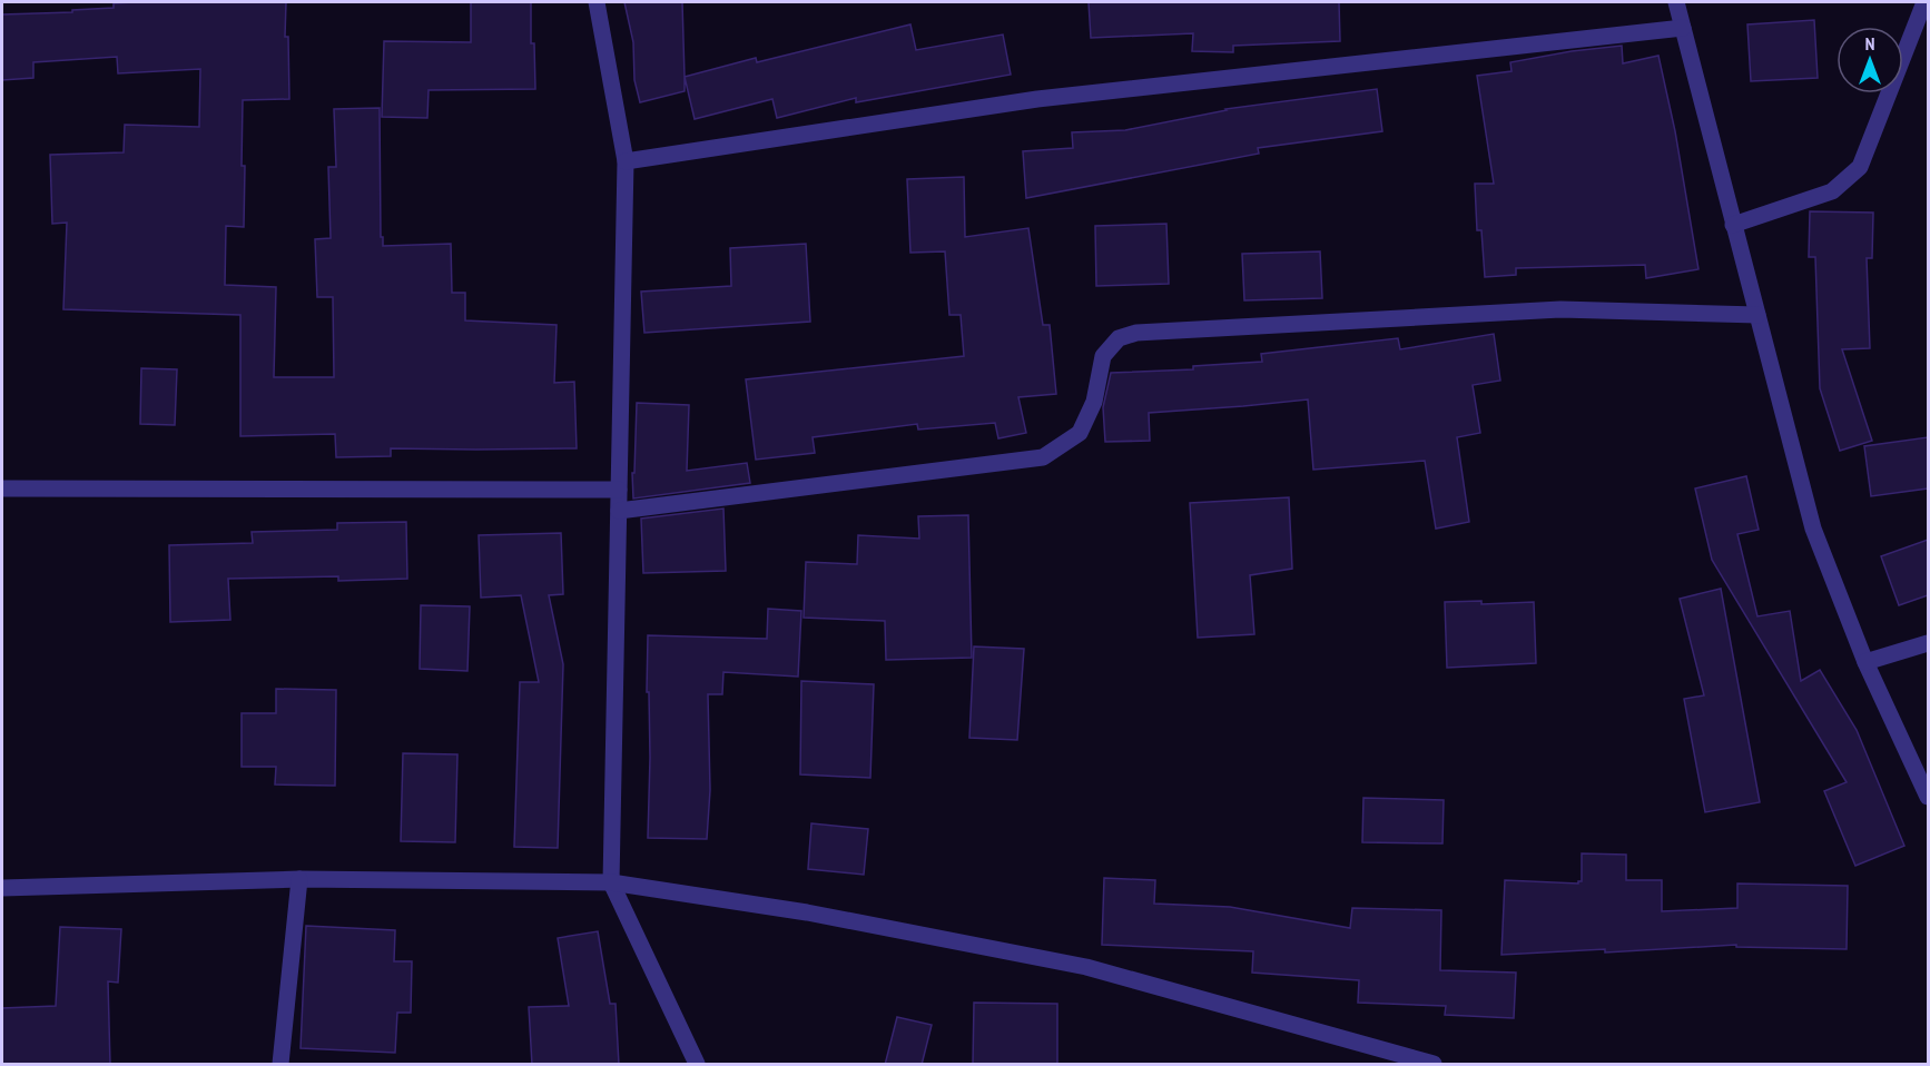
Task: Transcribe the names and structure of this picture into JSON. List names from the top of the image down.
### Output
{
  "north": "top"
}
